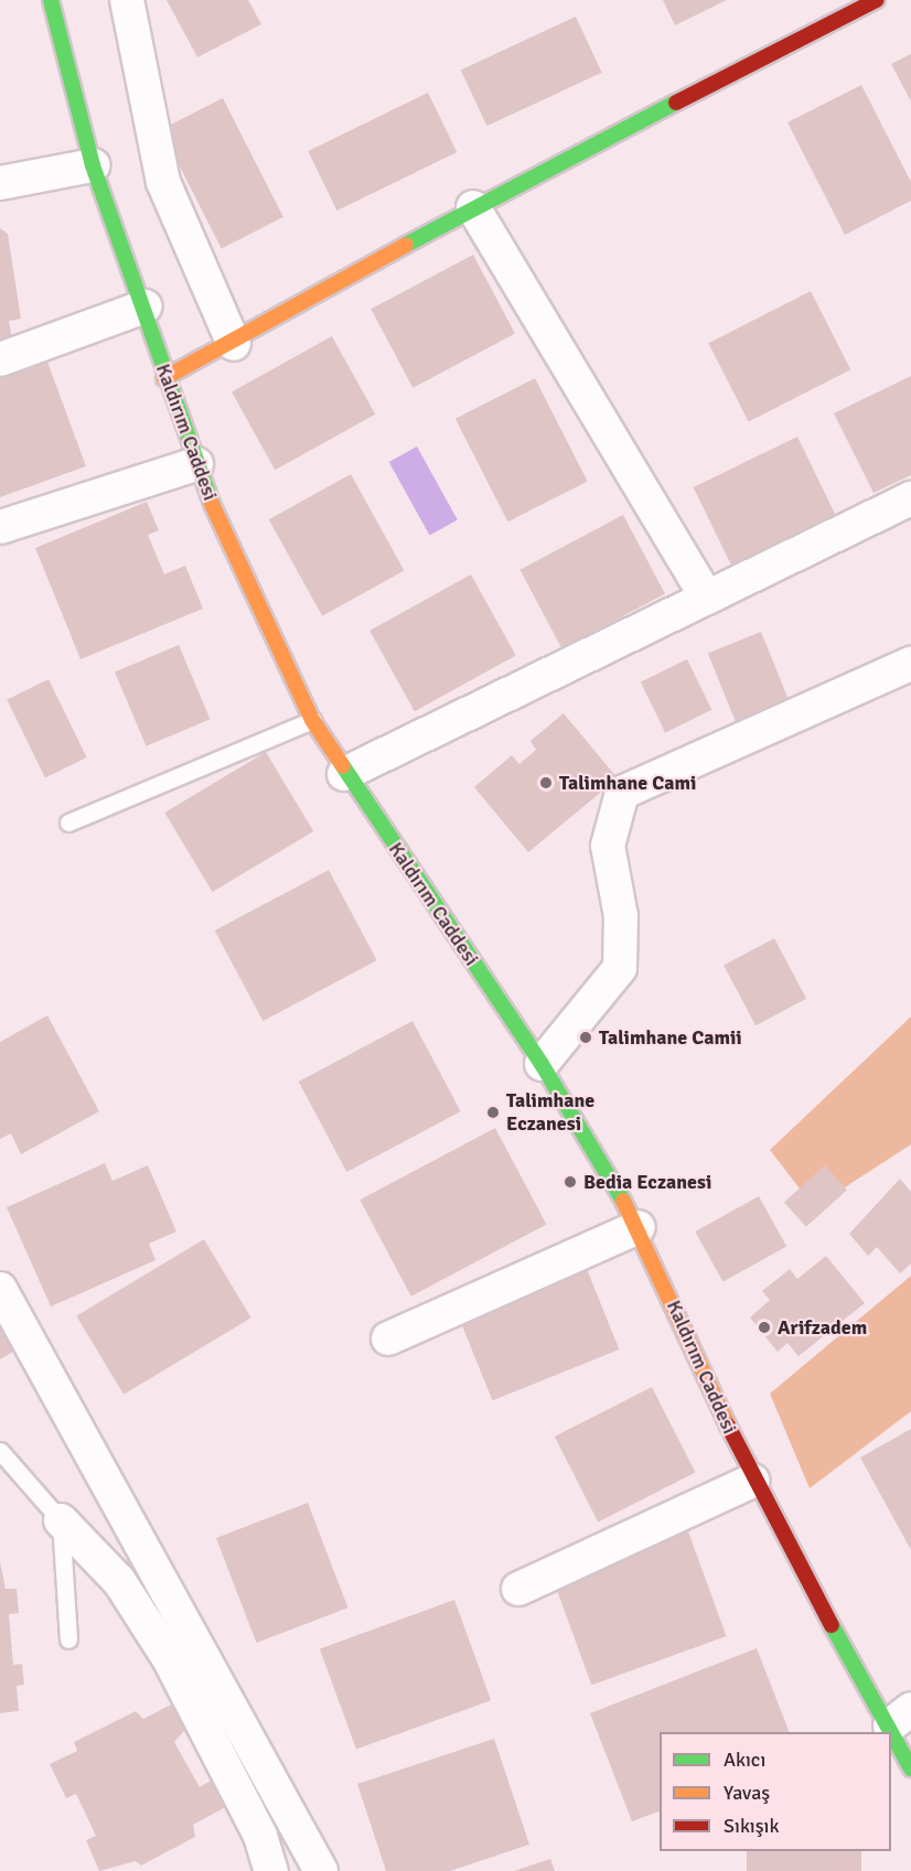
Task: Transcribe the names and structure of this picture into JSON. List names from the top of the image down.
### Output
{
  "streets": {
    "street": ["Kaldırım Caddesi"]
  },
  "places": [
    "Talimhane Cami",
    "Talimhane Camii",
    "Talimhane Eczanesi",
    "Bedia Eczanesi",
    "Arifzadem"
  ],
  "legend": ["Akıcı", "Yavaş", "Sıkışık"]
}
